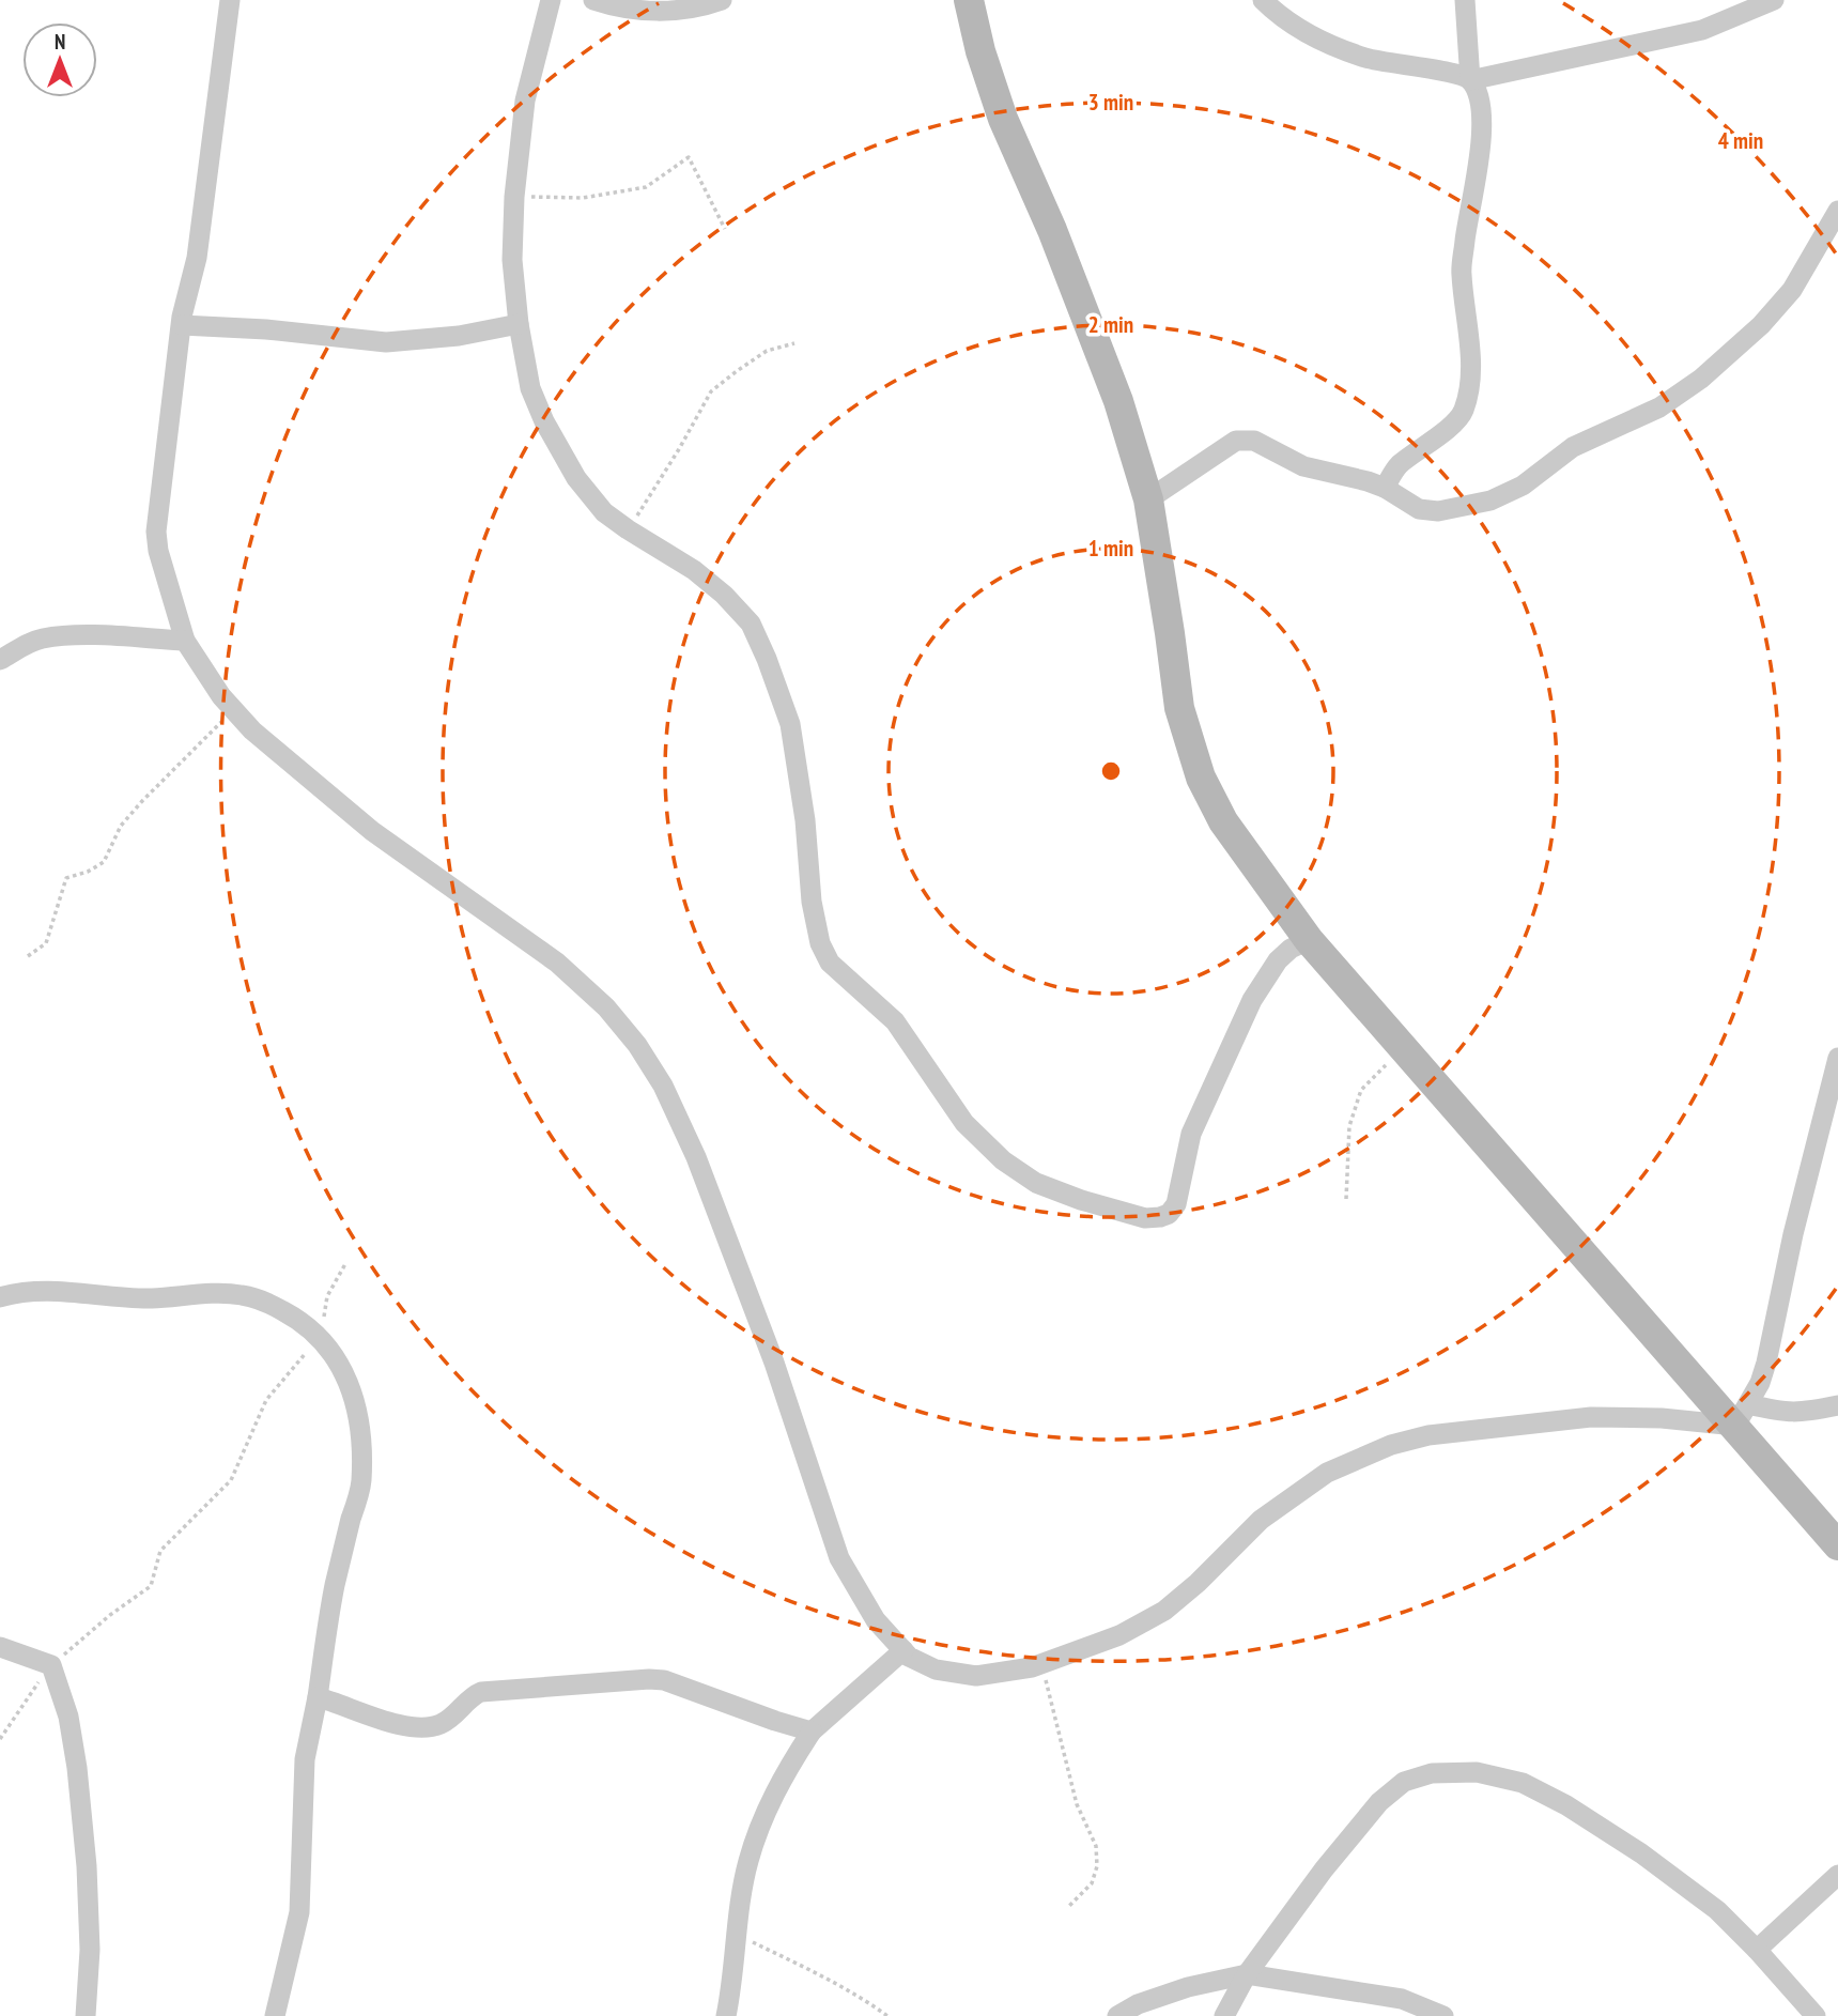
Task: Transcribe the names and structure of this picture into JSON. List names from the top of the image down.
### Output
{
  "north": "top",
  "rings": [
    "3 min",
    "4 min",
    "2 min",
    "1 min"
  ]
}
